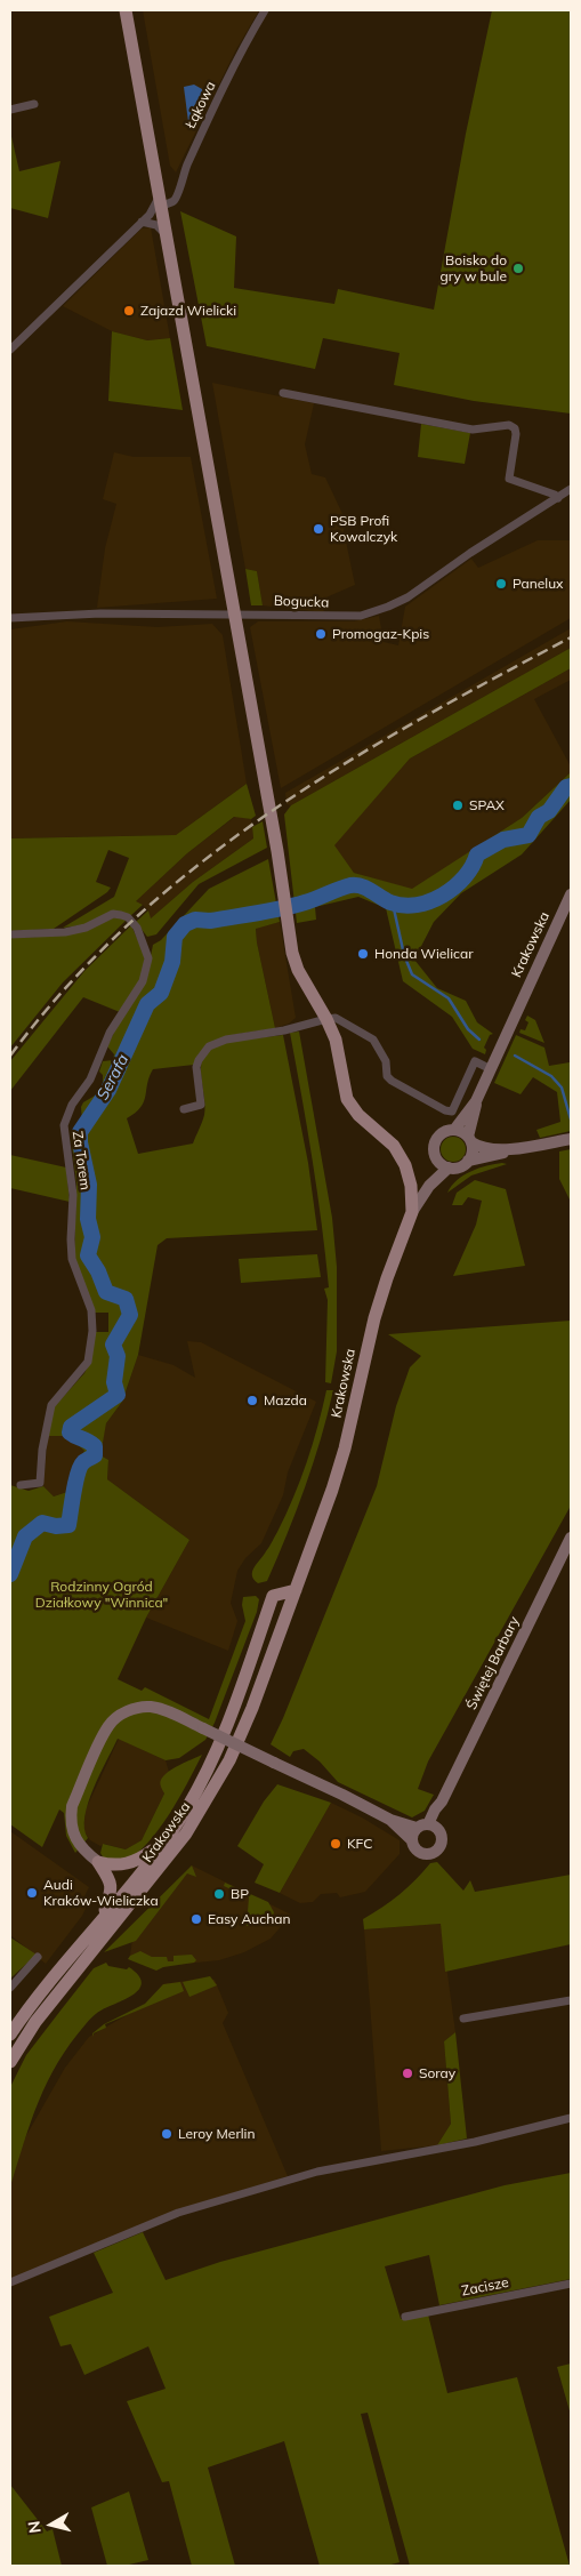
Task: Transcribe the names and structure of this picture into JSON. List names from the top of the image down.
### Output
{
  "streets": {
    "main road": ["Krakowska"],
    "street": [
      "Łąkowa",
      "Bogucka",
      "Za Torem",
      "Świętej Barbary",
      "Zacisze"
    ]
  },
  "water": ["Serafa"],
  "parks": ["Rodzinny Ogród Działkowy \"Winnica\""],
  "places": [
    "Boisko do gry w bule",
    "Zajazd Wielicki",
    "PSB Profi Kowalczyk",
    "Panelux",
    "Promogaz-Kpis",
    "SPAX",
    "Honda Wielicar",
    "Mazda",
    "KFC",
    "Audi Kraków-Wieliczka",
    "BP",
    "Easy Auchan",
    "Soray",
    "Leroy Merlin"
  ],
  "north": "left"
}
